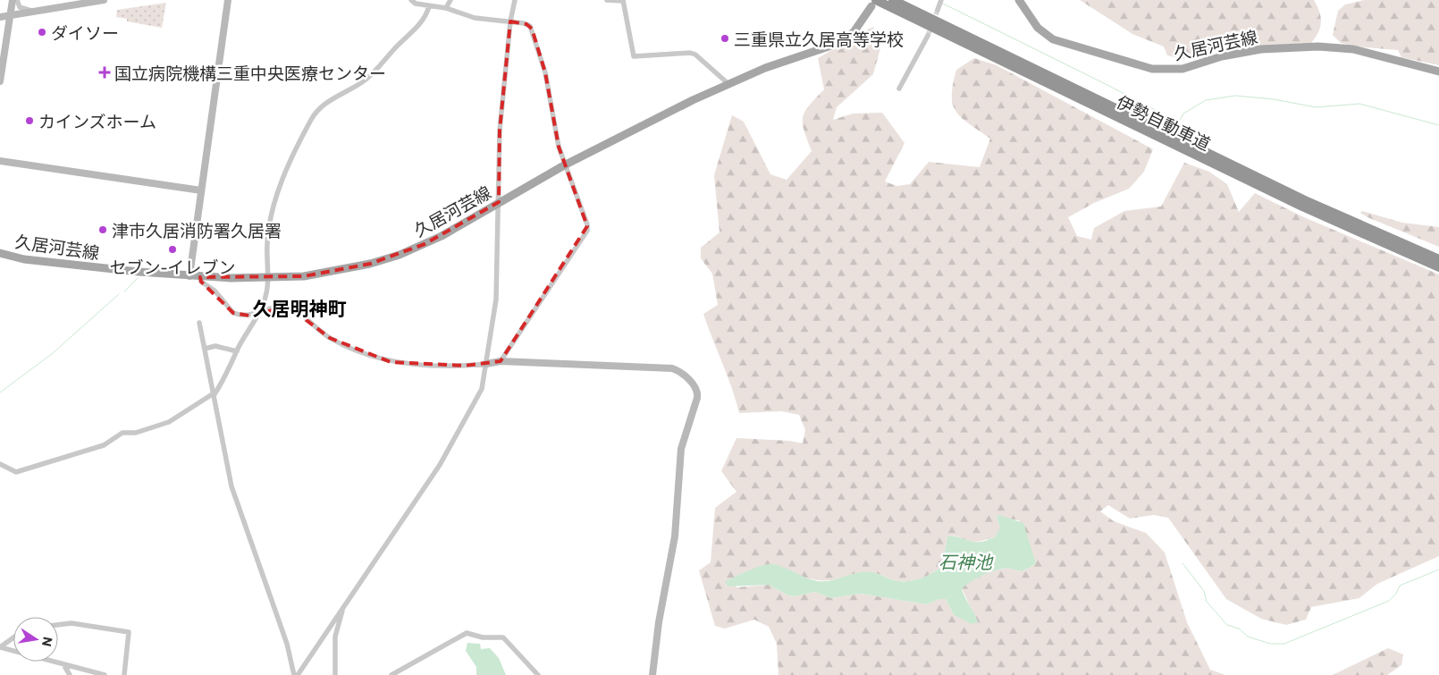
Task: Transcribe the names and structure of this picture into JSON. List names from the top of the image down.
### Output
{
  "streets": {
    "highway": ["伊勢自動車道"],
    "main road": ["久居河芸線"]
  },
  "crossings": [
    ["久居河芸線", "伊勢自動車道"]
  ],
  "districts": ["久居明神町"],
  "water": ["石神池"],
  "places": {
    "other": [
      "ダイソー",
      "三重県立久居高等学校",
      "カインズホーム",
      "津市久居消防署久居署",
      "セブン-イレブン"
    ],
    "health": ["国立病院機構三重中央医療センター"]
  },
  "north": "right"
}
